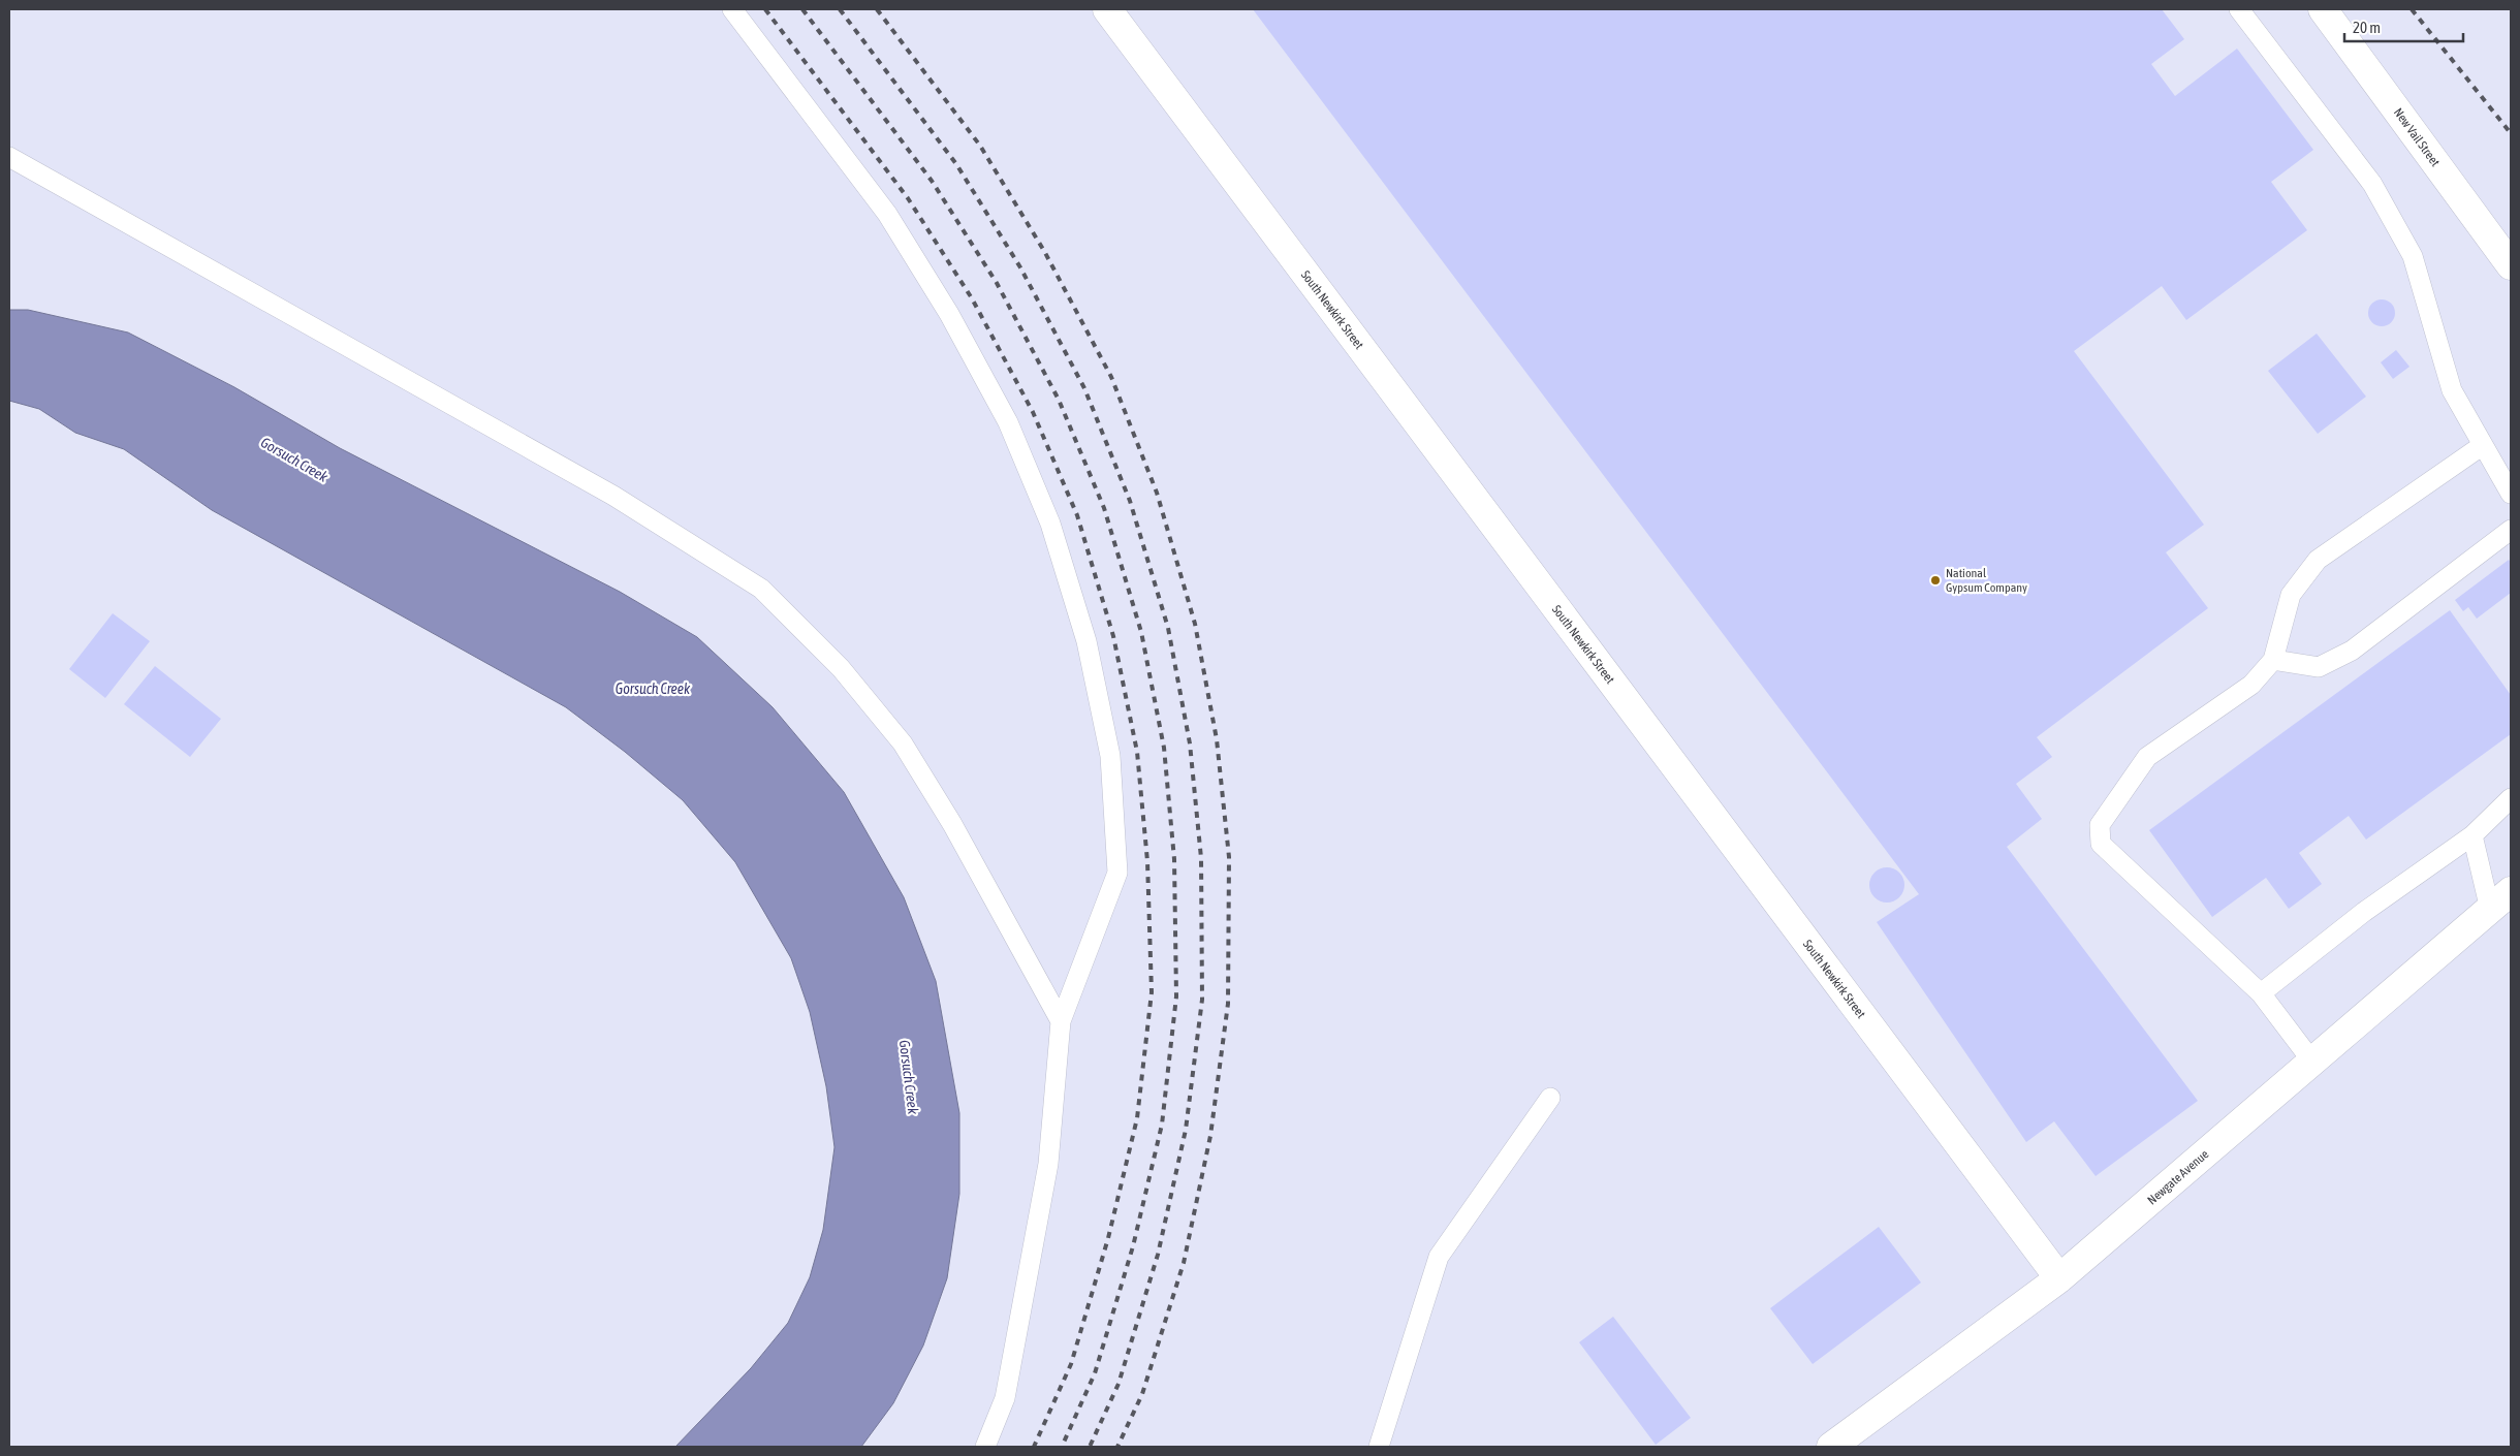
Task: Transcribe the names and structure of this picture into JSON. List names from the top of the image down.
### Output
{
  "streets": {
    "street": ["New Vail Street", "South Newkirk Street", "Newgate Avenue"]
  },
  "crossings": [
    ["South Newkirk Street", "Newgate Avenue"]
  ],
  "water": ["Gorsuch Creek"],
  "places": ["National Gypsum Company"],
  "scale_bar": "20 m"
}
